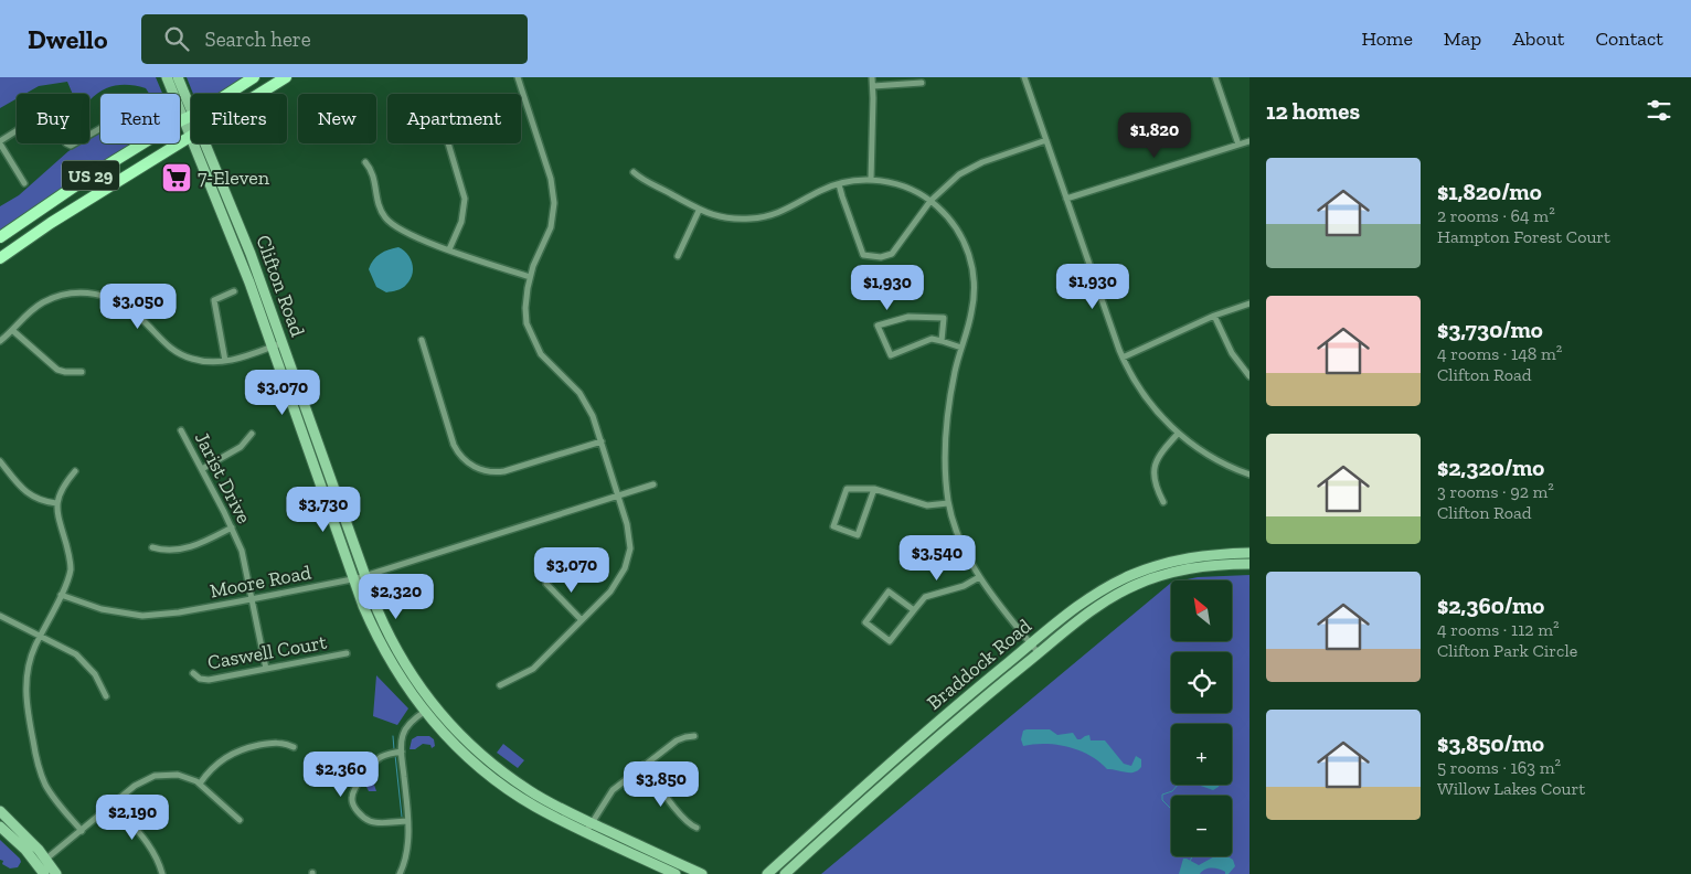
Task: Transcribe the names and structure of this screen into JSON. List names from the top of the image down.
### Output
{
  "streets": {
    "main road": ["US 29", "Clifton Road", "Braddock Road"],
    "street": ["Jarist Drive", "Moore Road", "Caswell Court"]
  },
  "crossings": [
    ["US 29", "Clifton Road"],
    ["Clifton Road", "Moore Road"],
    ["Jarist Drive", "Moore Road"],
    ["Jarist Drive", "Caswell Court"]
  ],
  "places": {
    "supermarket": ["7-Eleven"]
  },
  "north": "top left",
  "page": {
    "header": "Dwello",
    "search": "Search here",
    "nav": [
      "Home",
      "Map",
      "About",
      "Contact"
    ],
    "heading": "12 homes",
    "chip": [
      "Buy",
      "Rent",
      "Filters",
      "New",
      "Apartment"
    ],
    "price": [
      "$1,820",
      "$1,930",
      "$1,930",
      "$3,050",
      "$3,070",
      "$3,730",
      "$3,540",
      "$3,070",
      "$2,320",
      "$2,360",
      "$3,850",
      "$2,190"
    ],
    "list": [
      {
        "name": "$1,820/mo",
        "note": "2 rooms · 64 m² · Hampton Forest Court"
      },
      {
        "name": "$3,730/mo",
        "note": "4 rooms · 148 m² · Clifton Road"
      },
      {
        "name": "$2,320/mo",
        "note": "3 rooms · 92 m² · Clifton Road"
      },
      {
        "name": "$2,360/mo",
        "note": "4 rooms · 112 m² · Clifton Park Circle"
      },
      {
        "name": "$3,850/mo",
        "note": "5 rooms · 163 m² · Willow Lakes Court"
      }
    ],
    "map_buttons": ["+", "−"]
  }
}
